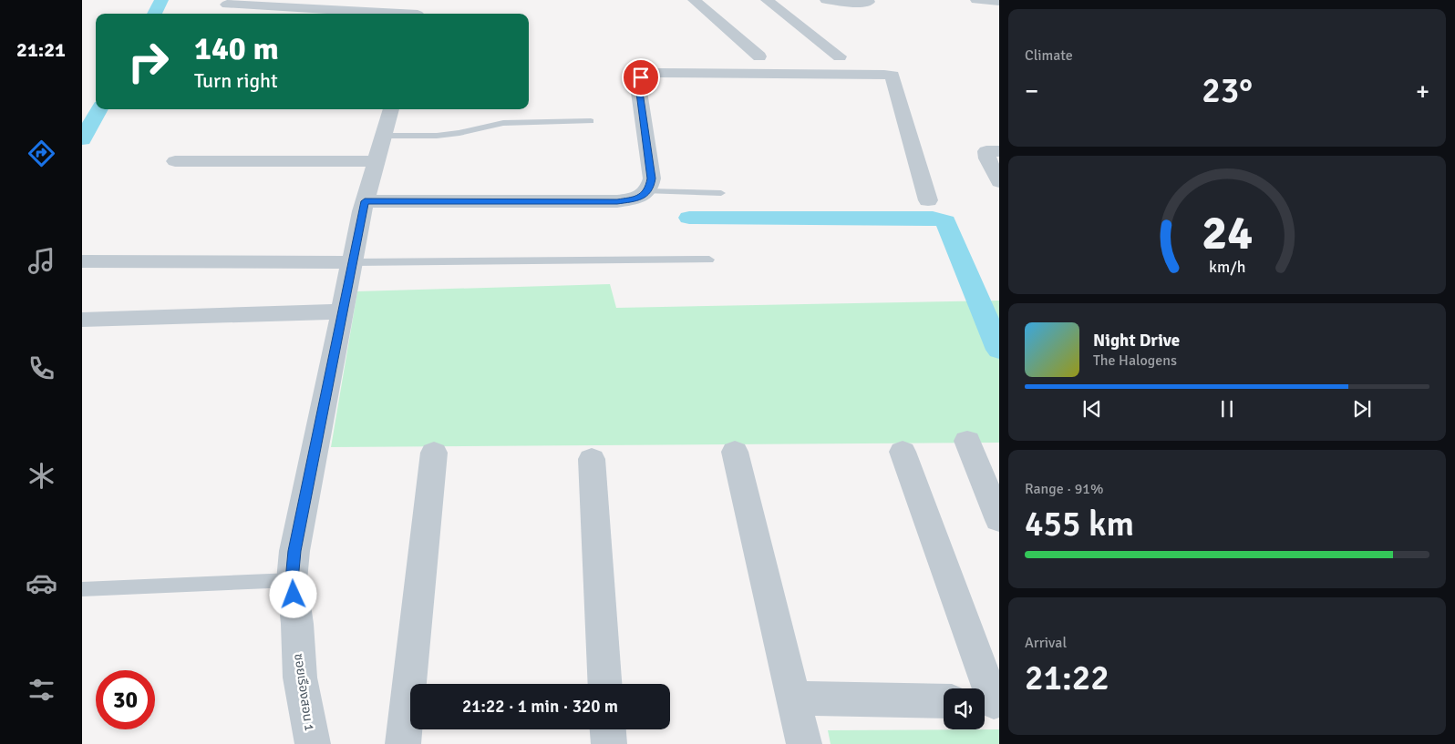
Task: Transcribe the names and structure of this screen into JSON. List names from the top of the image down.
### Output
{
  "streets": {
    "street": ["ซอยเรืองสอน 1"]
  },
  "page": {
    "tabs": "21:21",
    "tile": [
      "Climate",
      ["Range · 91%", "455 km"],
      ["Arrival", "21:22"]
    ],
    "turn": ["140 m", "Turn right"],
    "heat": ["−", "23°", "+"],
    "song": ["Night Drive", "The Halogens"],
    "limit": "30",
    "trip": "21:22 · 1 min · 320 m",
    "gauge": ["24", "km/h"]
  }
}
